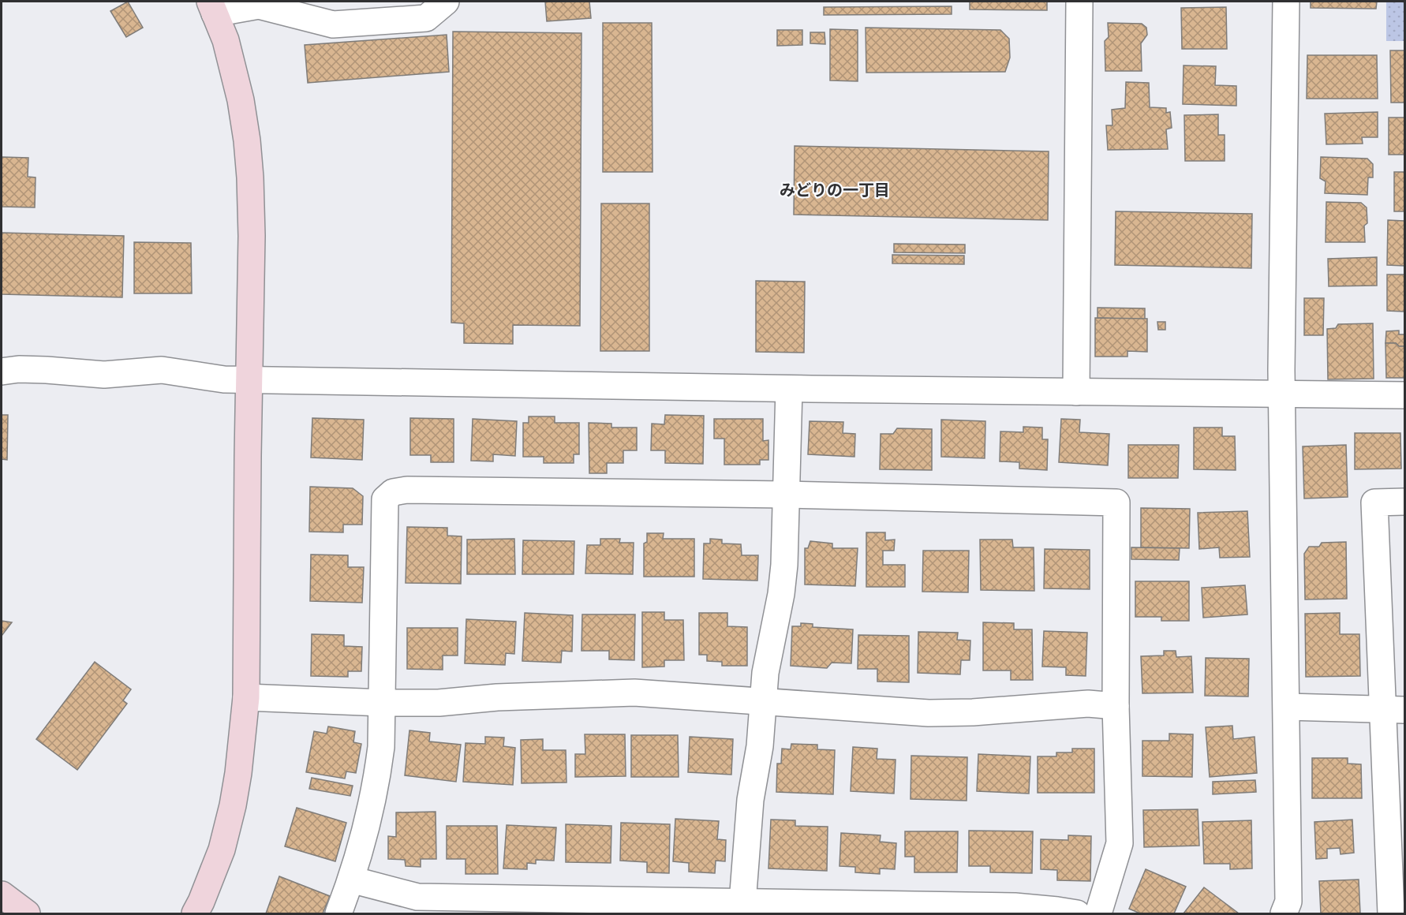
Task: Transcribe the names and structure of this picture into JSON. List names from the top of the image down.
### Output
{
  "districts": ["みどりの一丁目"]
}
